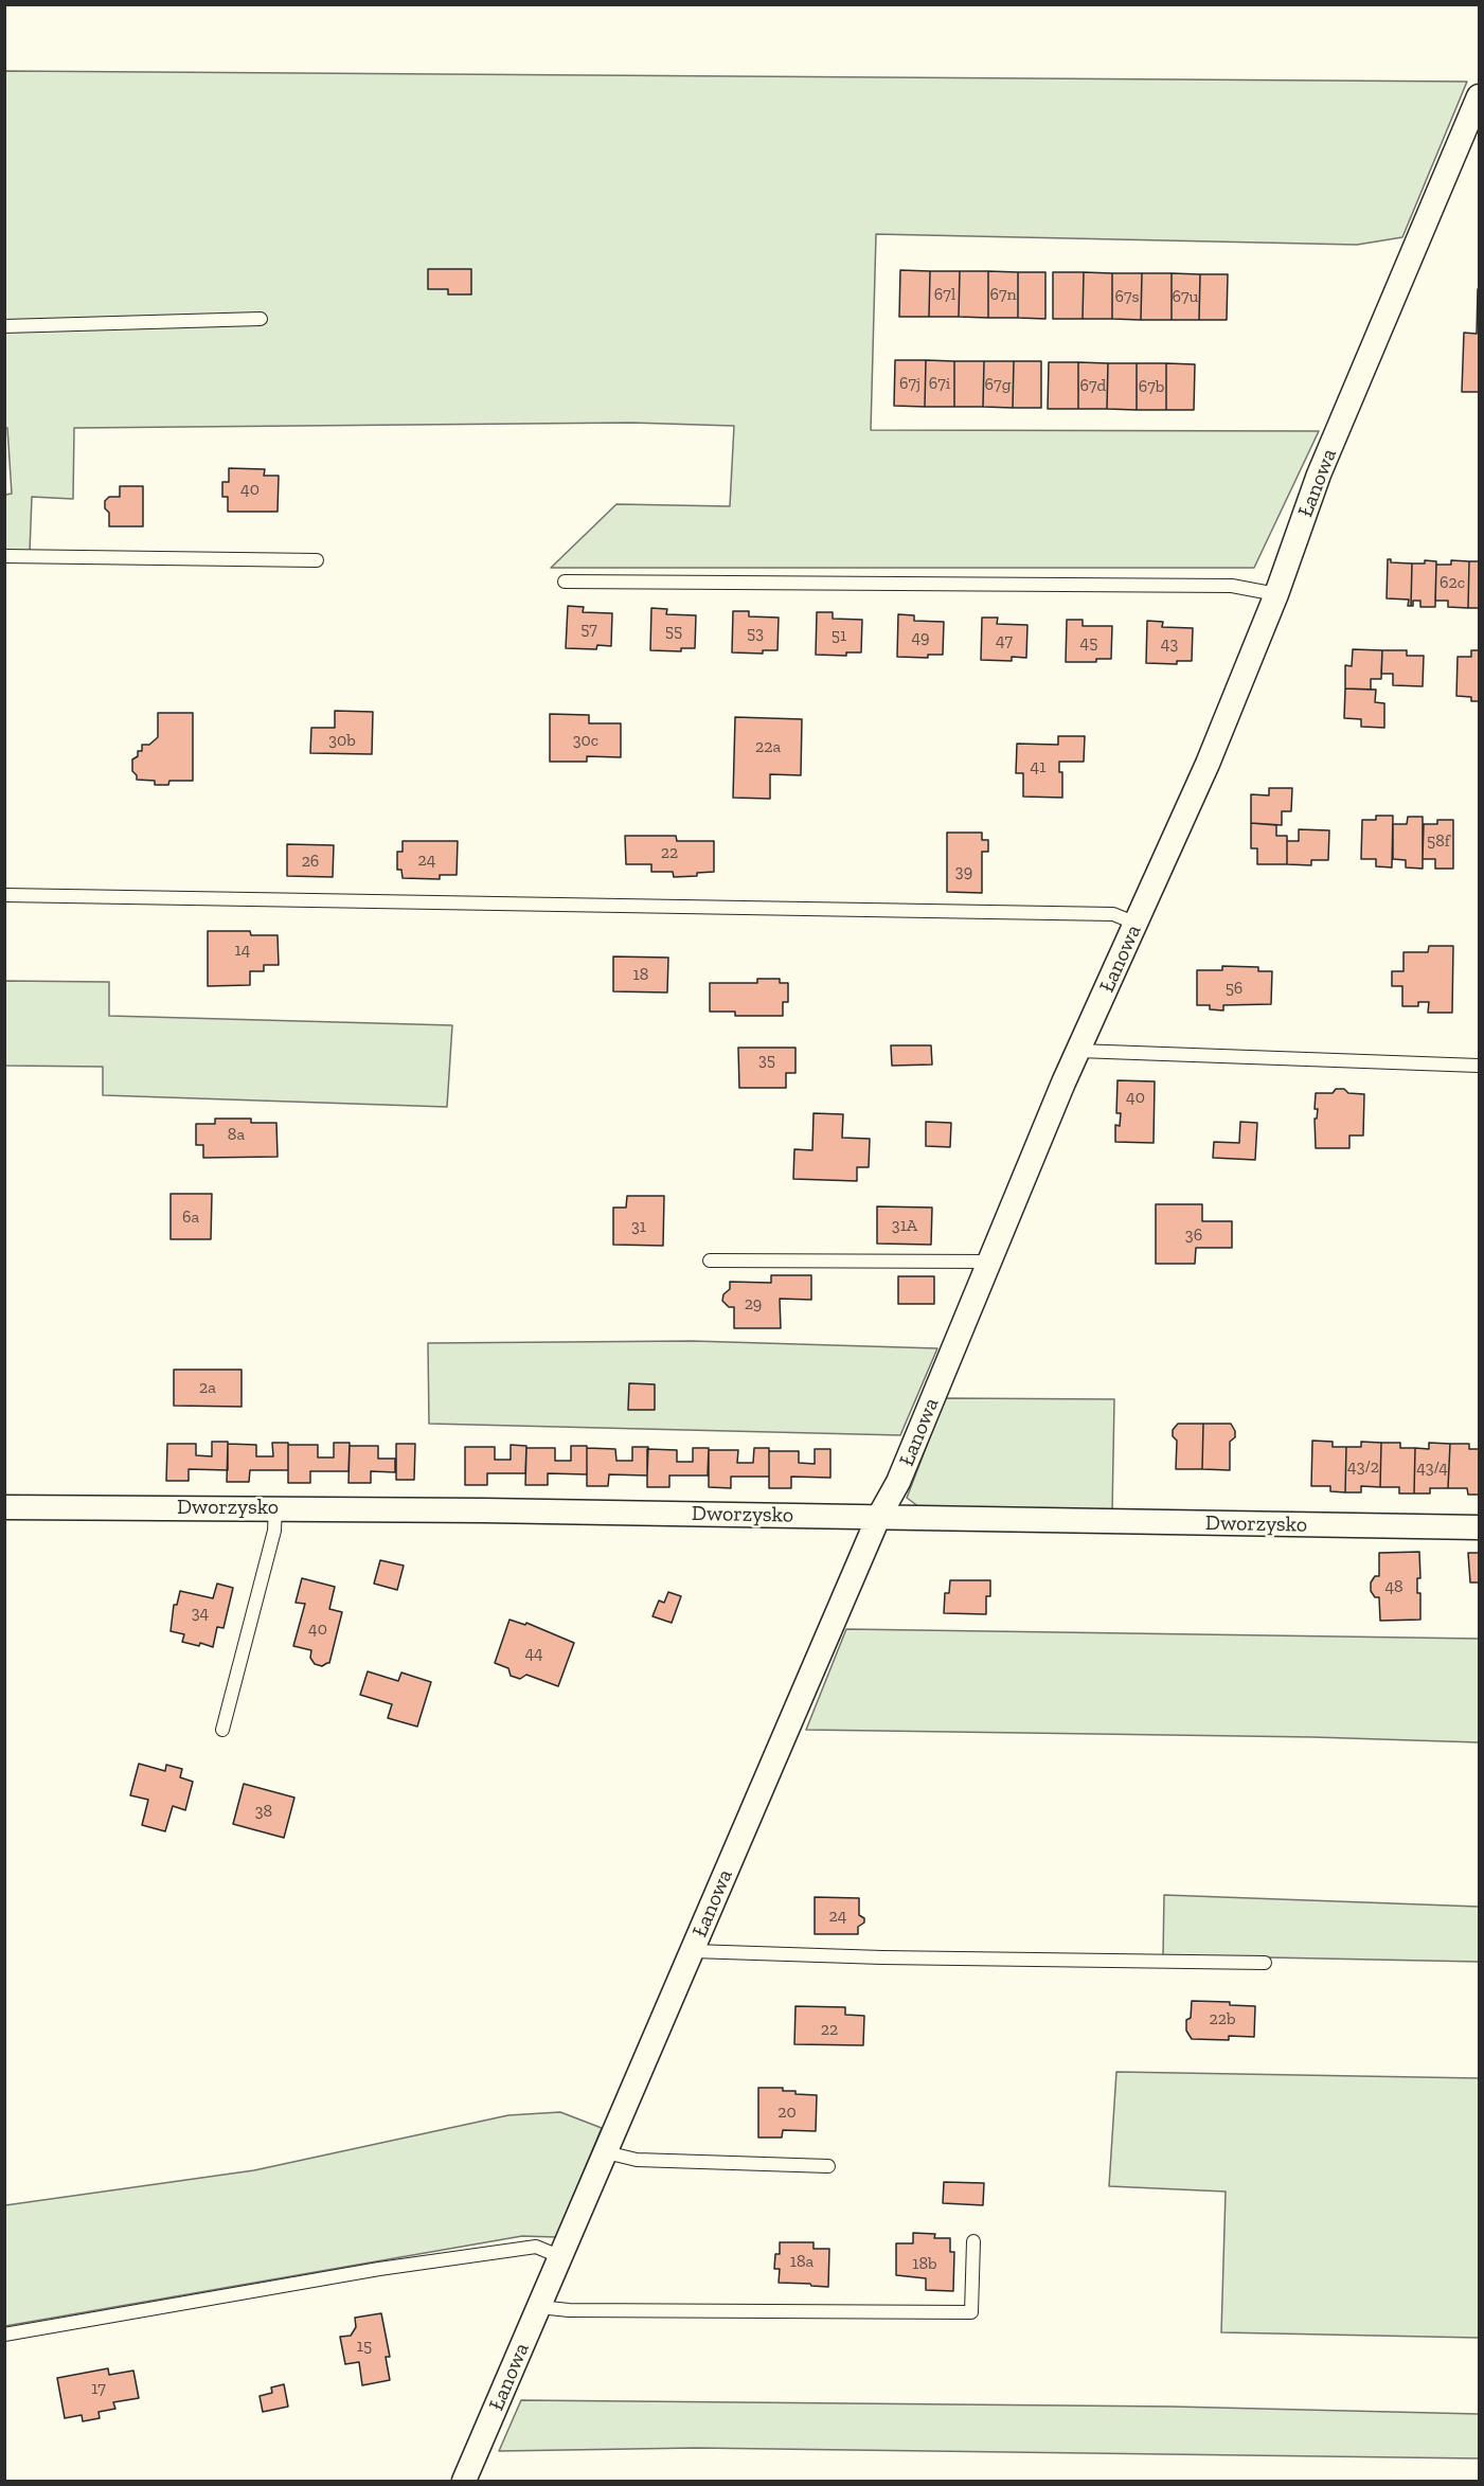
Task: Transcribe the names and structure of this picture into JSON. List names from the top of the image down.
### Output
{
  "streets": {
    "street": ["Łanowa", "Dworzysko"]
  },
  "crossings": [
    ["Łanowa", "Dworzysko"]
  ],
  "house_numbers": [
    "67l",
    "67n",
    "67s",
    "67u",
    "67j",
    "67i",
    "67g",
    "67d",
    "67b",
    "40",
    "62c",
    "57",
    "55",
    "53",
    "51",
    "49",
    "47",
    "45",
    "43",
    "30b",
    "30c",
    "22a",
    "41",
    "58f",
    "22",
    "24",
    "26",
    "39",
    "14",
    "18",
    "56",
    "35",
    "40",
    "8a",
    "6a",
    "31A",
    "31",
    "36",
    "29",
    "2a",
    "43/2",
    "43/4",
    "48",
    "34",
    "40",
    "44",
    "38",
    "24",
    "22b",
    "22",
    "20",
    "18a",
    "18b",
    "15",
    "17"
  ]
}
